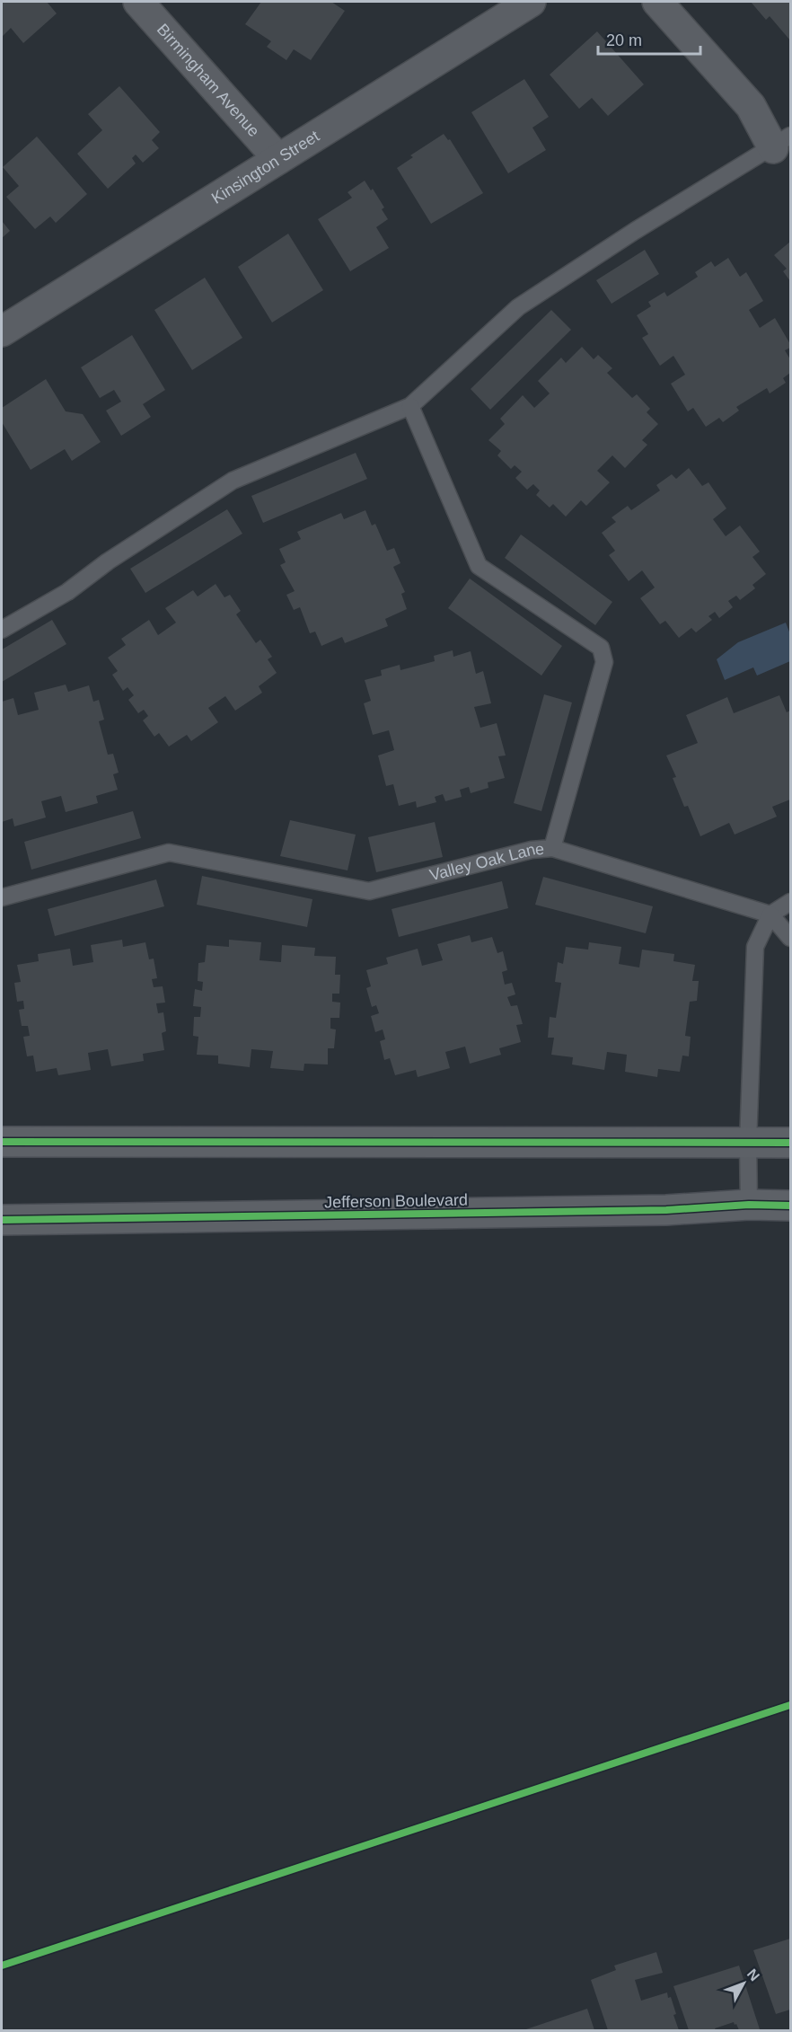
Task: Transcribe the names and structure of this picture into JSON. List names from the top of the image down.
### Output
{
  "streets": {
    "main road": ["Jefferson Boulevard"],
    "street": ["Birmingham Avenue", "Kinsington Street"],
    "lane": ["Valley Oak Lane"]
  },
  "crossings": [
    ["Birmingham Avenue", "Kinsington Street"]
  ],
  "scale_bar": "20 m",
  "north": "top right"
}
